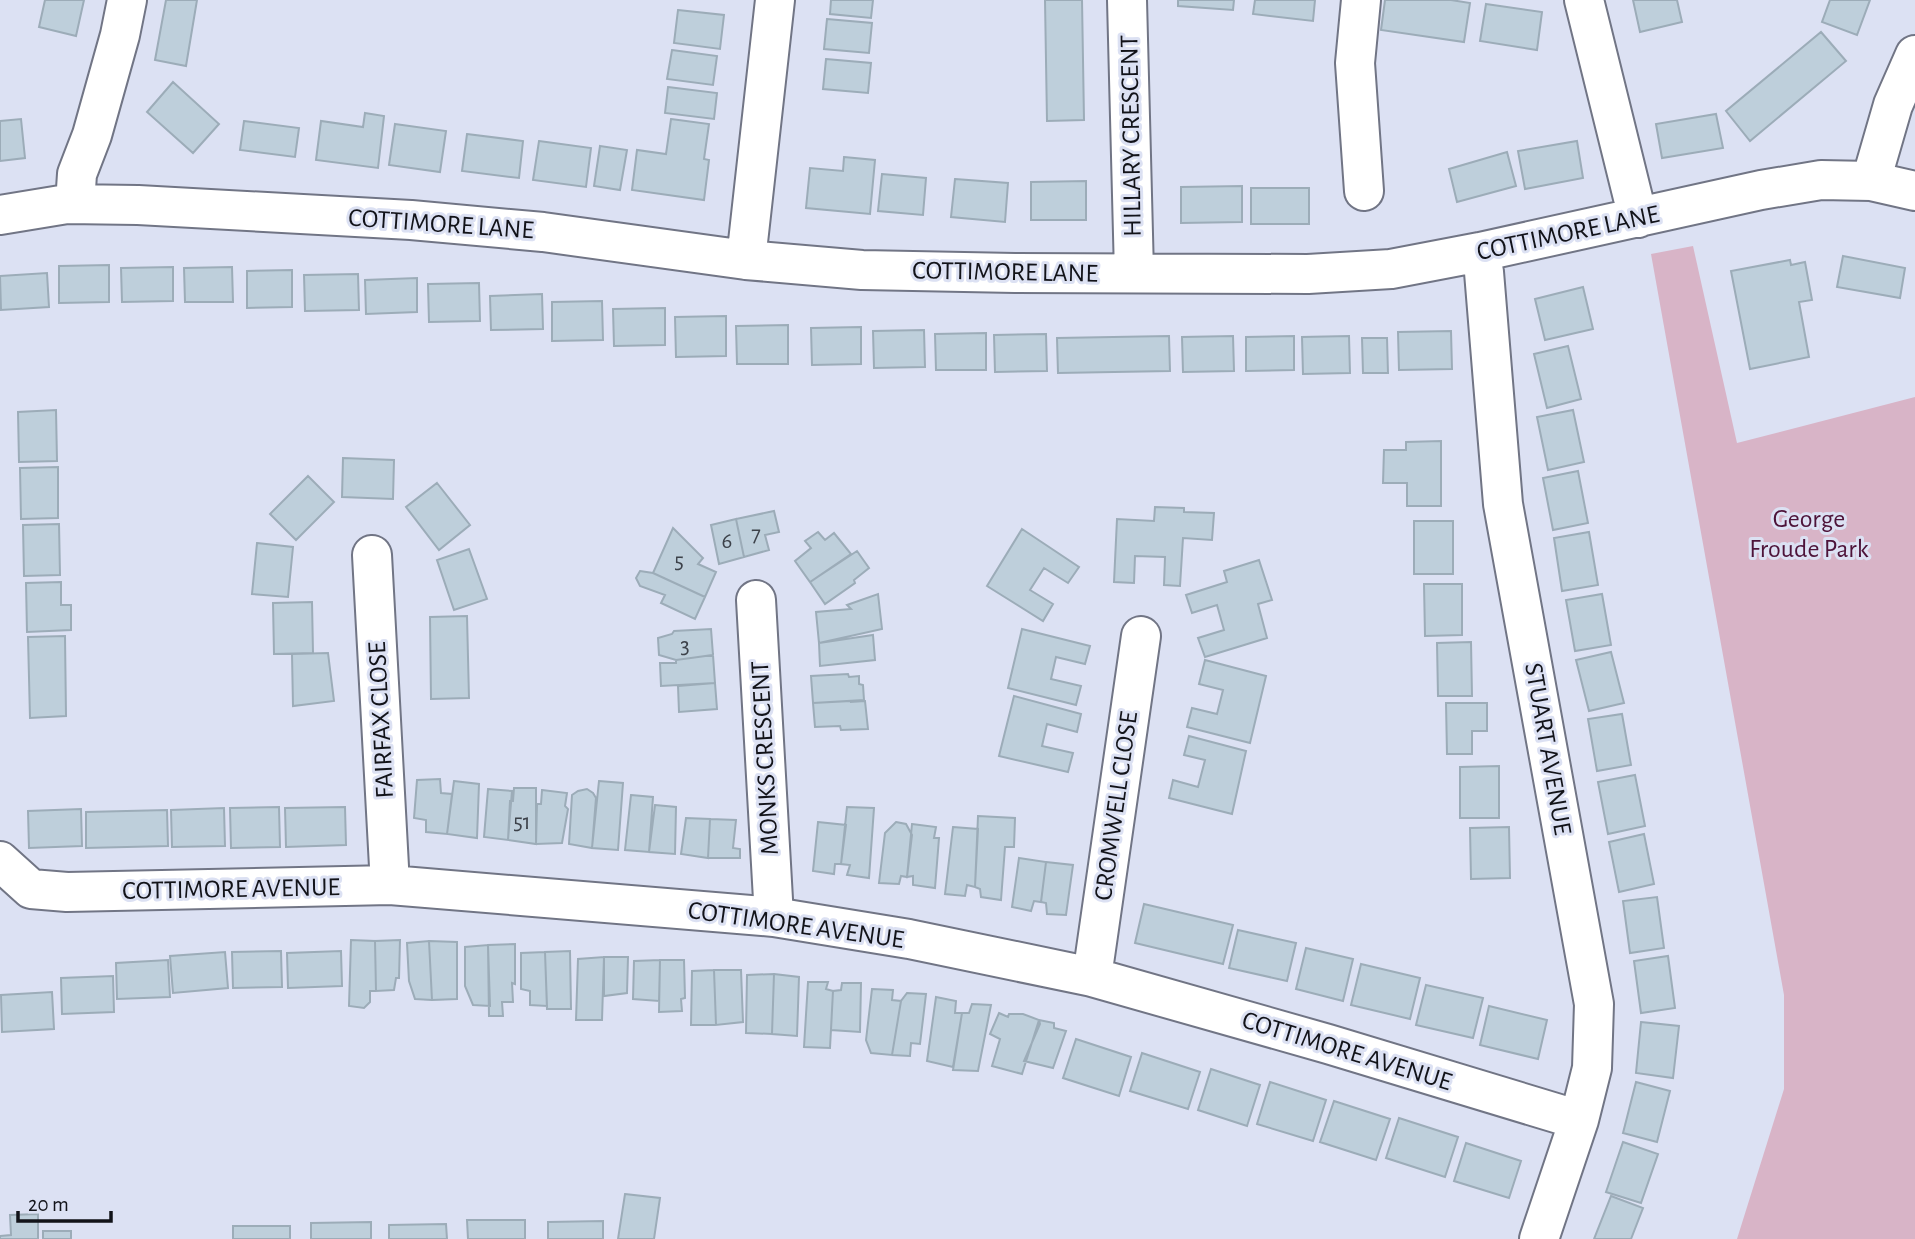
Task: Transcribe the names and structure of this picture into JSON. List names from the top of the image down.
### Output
{
  "streets": {
    "street": [
      "HILLARY CRESCENT",
      "COTTIMORE LANE",
      "FAIRFAX CLOSE",
      "STUART AVENUE",
      "MONKS CRESCENT",
      "CROMWELL CLOSE",
      "COTTIMORE AVENUE"
    ]
  },
  "crossings": [
    ["HILLARY CRESCENT", "COTTIMORE LANE"],
    ["COTTIMORE LANE", "STUART AVENUE"],
    ["FAIRFAX CLOSE", "COTTIMORE AVENUE"],
    ["STUART AVENUE", "COTTIMORE AVENUE"],
    ["MONKS CRESCENT", "COTTIMORE AVENUE"],
    ["CROMWELL CLOSE", "COTTIMORE AVENUE"]
  ],
  "parks": ["George Froude Park"],
  "house_numbers": [
    "7",
    "6",
    "5",
    "3",
    "51"
  ],
  "scale_bar": "20 m"
}
